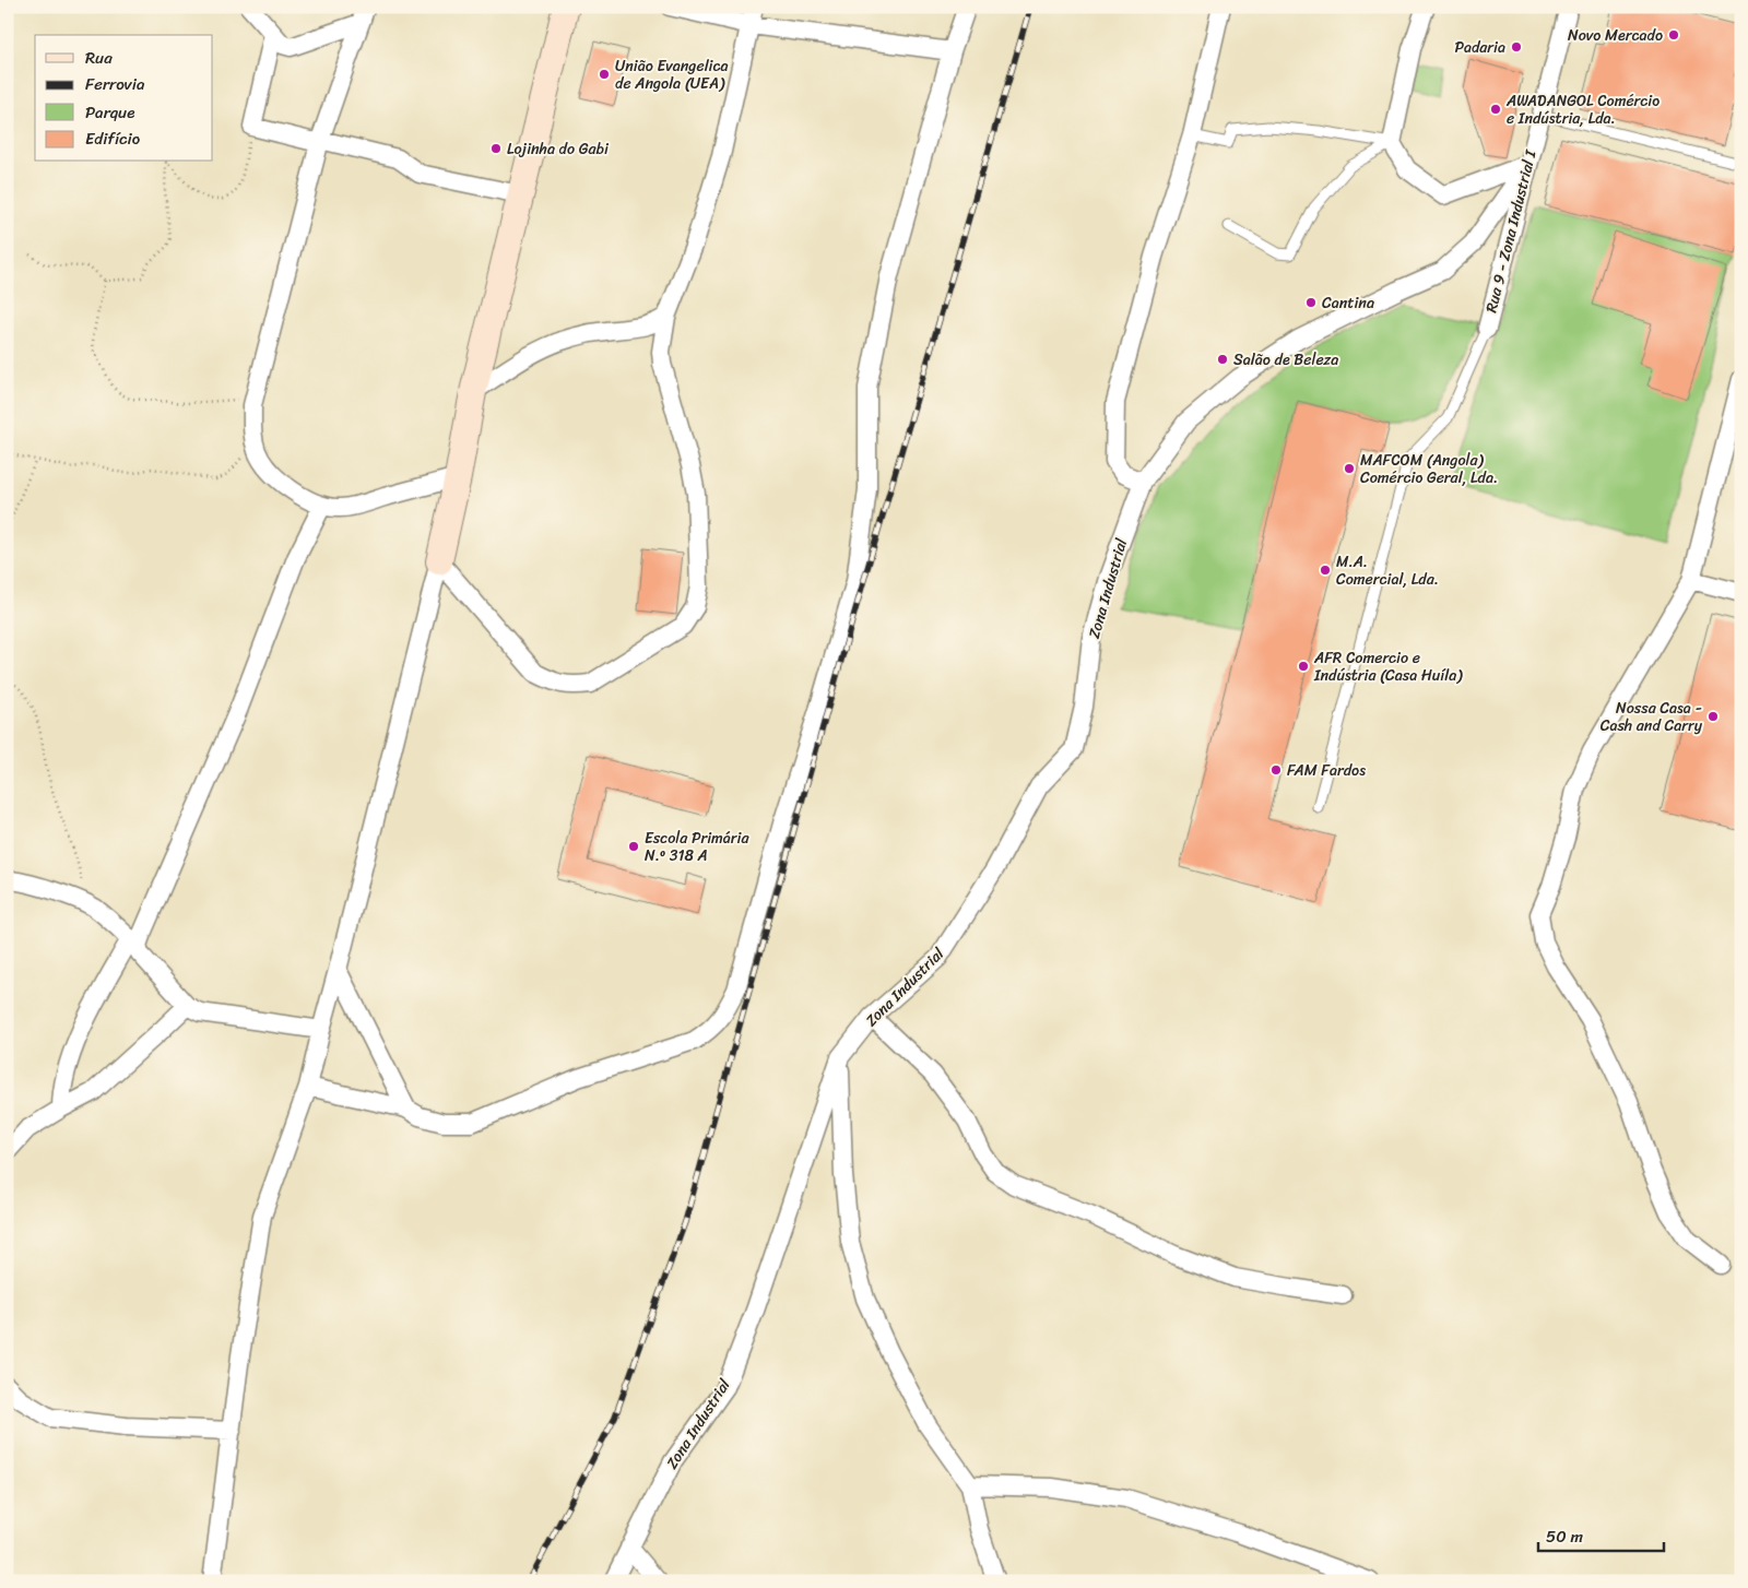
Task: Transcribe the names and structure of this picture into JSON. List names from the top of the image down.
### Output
{
  "streets": {
    "street": ["Rua 9 - Zona Industrial I", "Zona Industrial"]
  },
  "crossings": [
    ["Rua 9 - Zona Industrial I", "Zona Industrial"]
  ],
  "places": [
    "Novo Mercado",
    "Padaria",
    "União Evangelica de Angola (UEA)",
    "AWADANGOL Comércio e Indústria, Lda.",
    "Lojinha do Gabi",
    "Cantina",
    "Salão de Beleza",
    "MAFCOM (Angola) Comércio Geral, Lda.",
    "M.A. Comercial, Lda.",
    "AFR Comercio e Indústria (Casa Huíla)",
    "Nossa Casa - Cash and Carry",
    "FAM Fardos",
    "Escola Primária N.º 318 A"
  ],
  "legend": [
    "Rua",
    "Ferrovia",
    "Parque",
    "Edifício"
  ],
  "scale_bar": "50 m"
}
